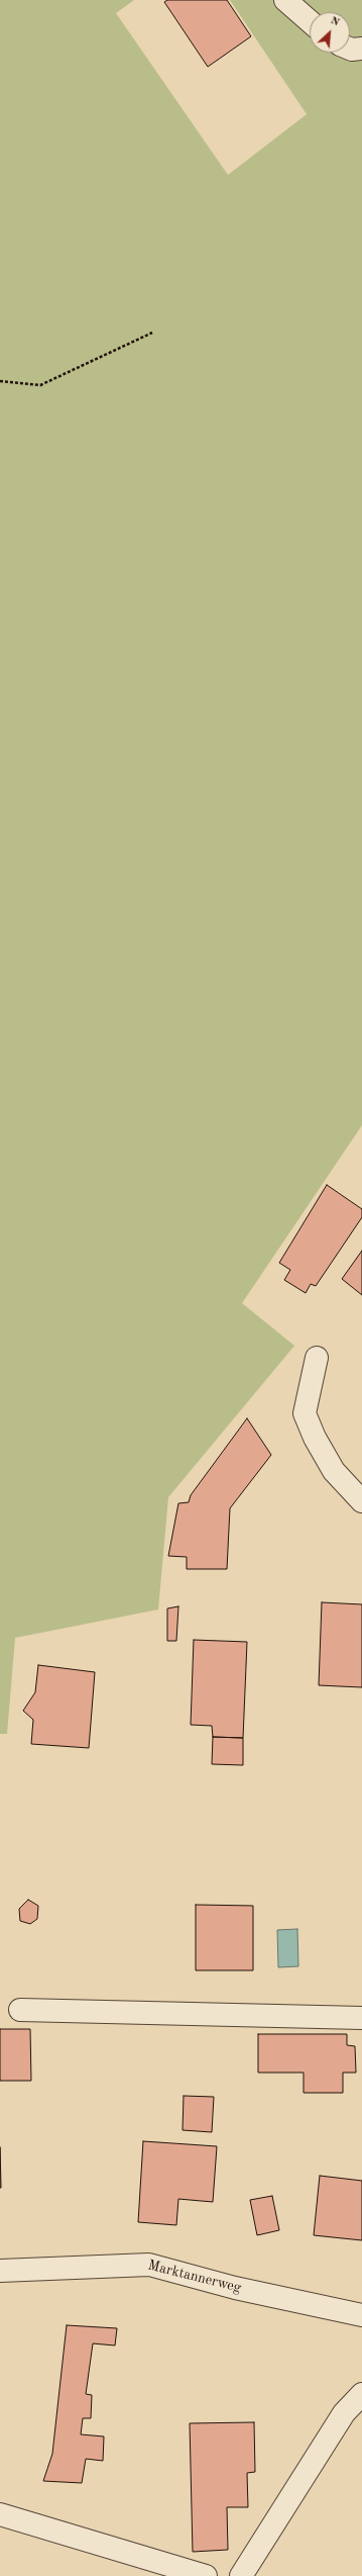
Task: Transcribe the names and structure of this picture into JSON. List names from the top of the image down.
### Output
{
  "streets": {
    "street": ["Marktannerweg"]
  },
  "north": "top right"
}
